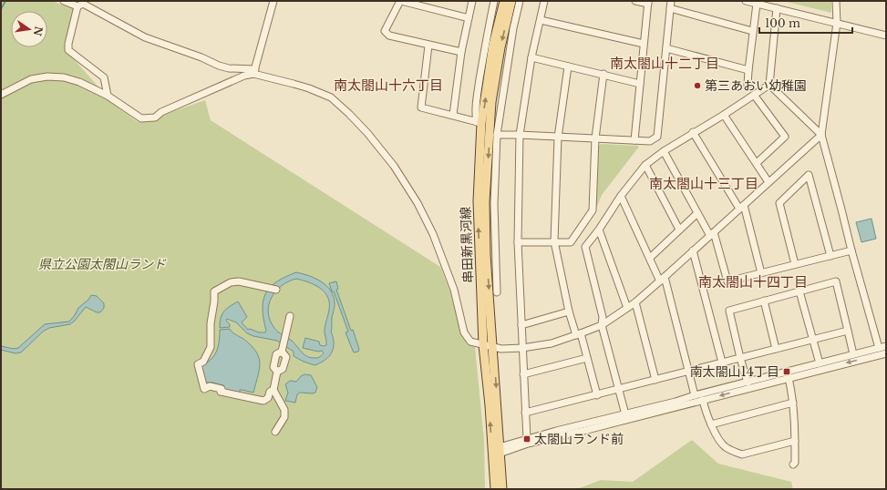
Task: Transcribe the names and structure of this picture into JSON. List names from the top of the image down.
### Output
{
  "streets": {
    "main road": ["串田新黒河線"]
  },
  "districts": [
    "南太閤山十二丁目",
    "南太閤山十六丁目",
    "南太閤山十三丁目",
    "南太閤山十四丁目"
  ],
  "parks": ["県立公園太閤山ランド"],
  "places": {
    "other": ["第三あおい幼稚園"],
    "transit": ["南太閤山14丁目", "太閤山ランド前"]
  },
  "scale_bar": "100 m",
  "north": "right"
}
